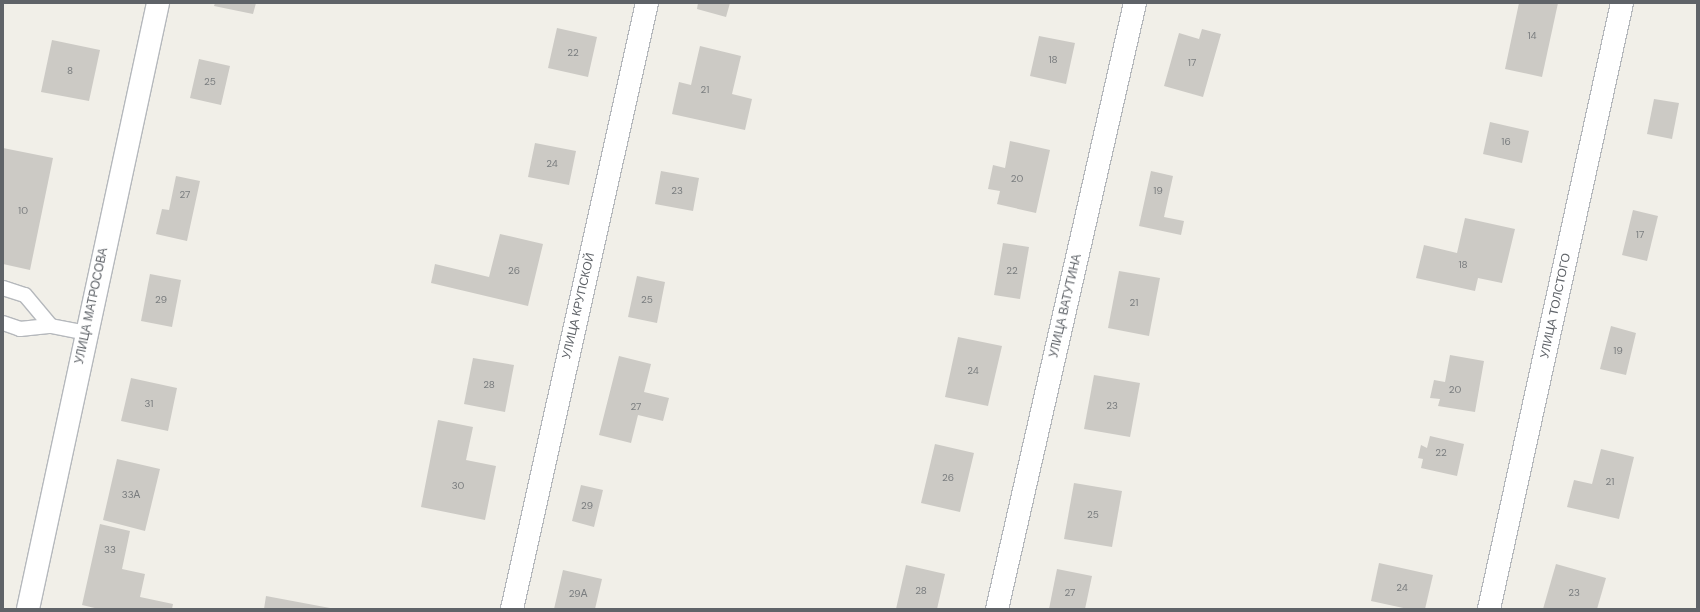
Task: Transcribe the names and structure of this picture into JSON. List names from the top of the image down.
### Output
{
  "streets": {
    "street": [
      "УЛИЦА МАТРОСОВА",
      "УЛИЦА КРУПСКОЙ",
      "УЛИЦА ВАТУТИНА",
      "УЛИЦА ТОЛСТОГО"
    ]
  },
  "house_numbers": [
    "14",
    "22",
    "18",
    "17",
    "8",
    "25",
    "21",
    "16",
    "24",
    "20",
    "23",
    "19",
    "27",
    "10",
    "17",
    "18",
    "26",
    "22",
    "29",
    "25",
    "21",
    "19",
    "24",
    "28",
    "20",
    "31",
    "23",
    "27",
    "22",
    "26",
    "21",
    "30",
    "33А",
    "29",
    "25",
    "33",
    "24",
    "28",
    "27",
    "23",
    "29А"
  ]
}
